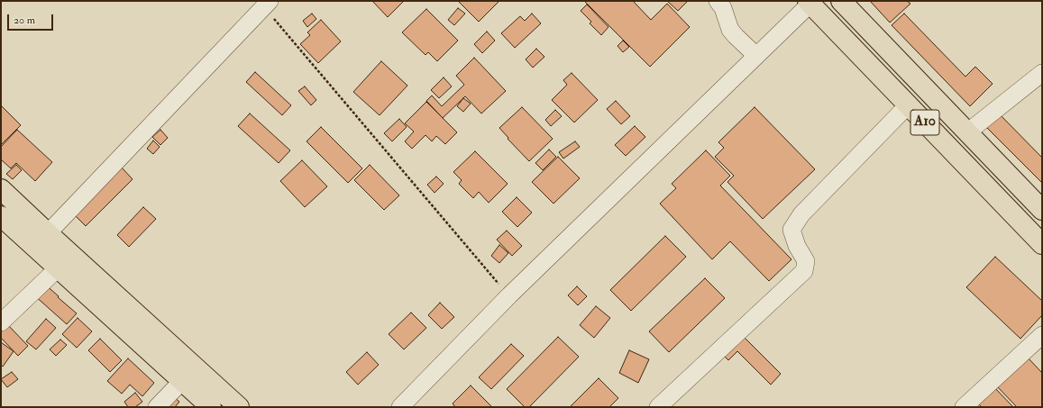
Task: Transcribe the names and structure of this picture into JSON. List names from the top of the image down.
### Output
{
  "streets": {
    "main road": ["A10"]
  },
  "scale_bar": "20 m"
}
